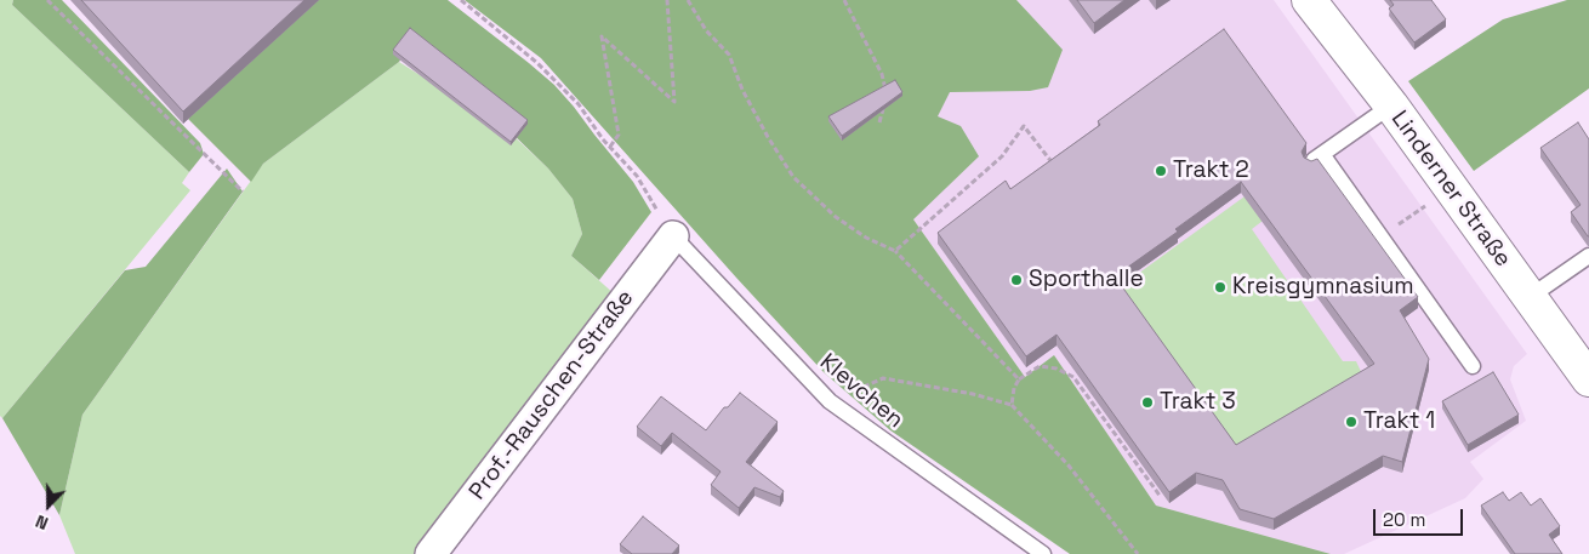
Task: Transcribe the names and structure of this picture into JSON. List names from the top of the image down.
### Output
{
  "streets": {
    "main road": ["Linderner Straße"],
    "street": ["Prof.-Rauschen-Straße"],
    "lane": ["Klevchen"]
  },
  "crossings": [
    ["Klevchen", "Prof.-Rauschen-Straße"]
  ],
  "places": [
    "Trakt 2",
    "Sporthalle",
    "Kreisgymnasium",
    "Trakt 3",
    "Trakt 1"
  ],
  "scale_bar": "20 m",
  "north": "bottom"
}
